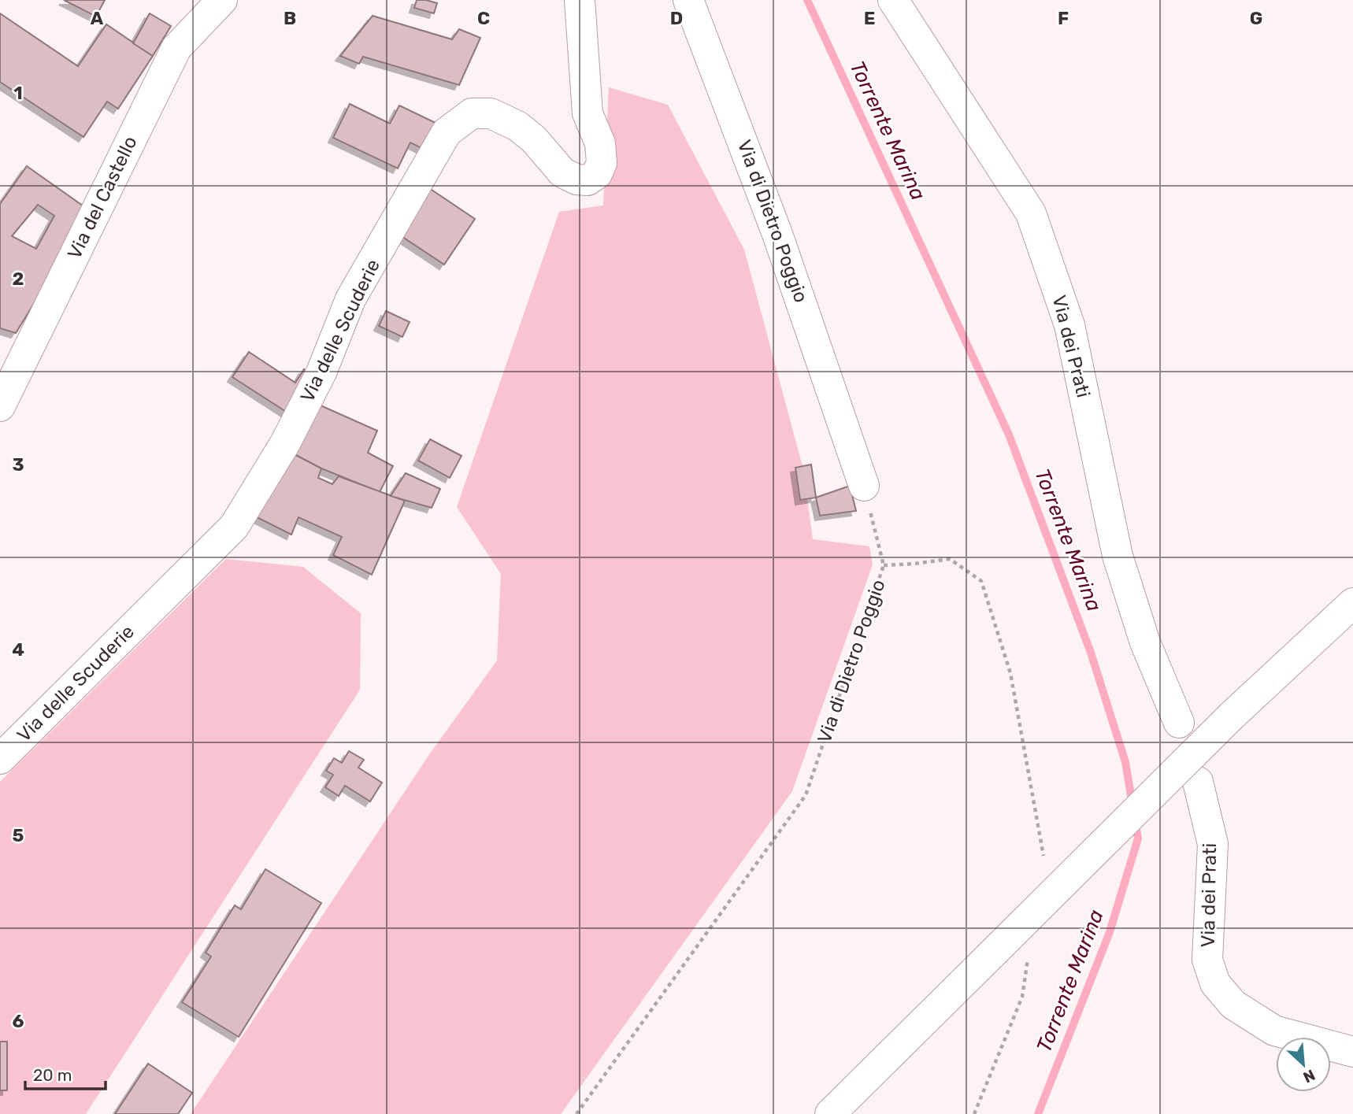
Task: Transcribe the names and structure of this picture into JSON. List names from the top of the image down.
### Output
{
  "streets": {
    "street": [
      "Via del Castello",
      "Via di Dietro Poggio",
      "Via delle Scuderie",
      "Via dei Prati"
    ]
  },
  "water": ["Torrente Marina"],
  "scale_bar": "20 m",
  "north": "bottom right",
  "grid": {
    "columns": [
      "A",
      "B",
      "C",
      "D",
      "E",
      "F",
      "G"
    ],
    "rows": [
      "1",
      "2",
      "3",
      "4",
      "5",
      "6"
    ]
  }
}
